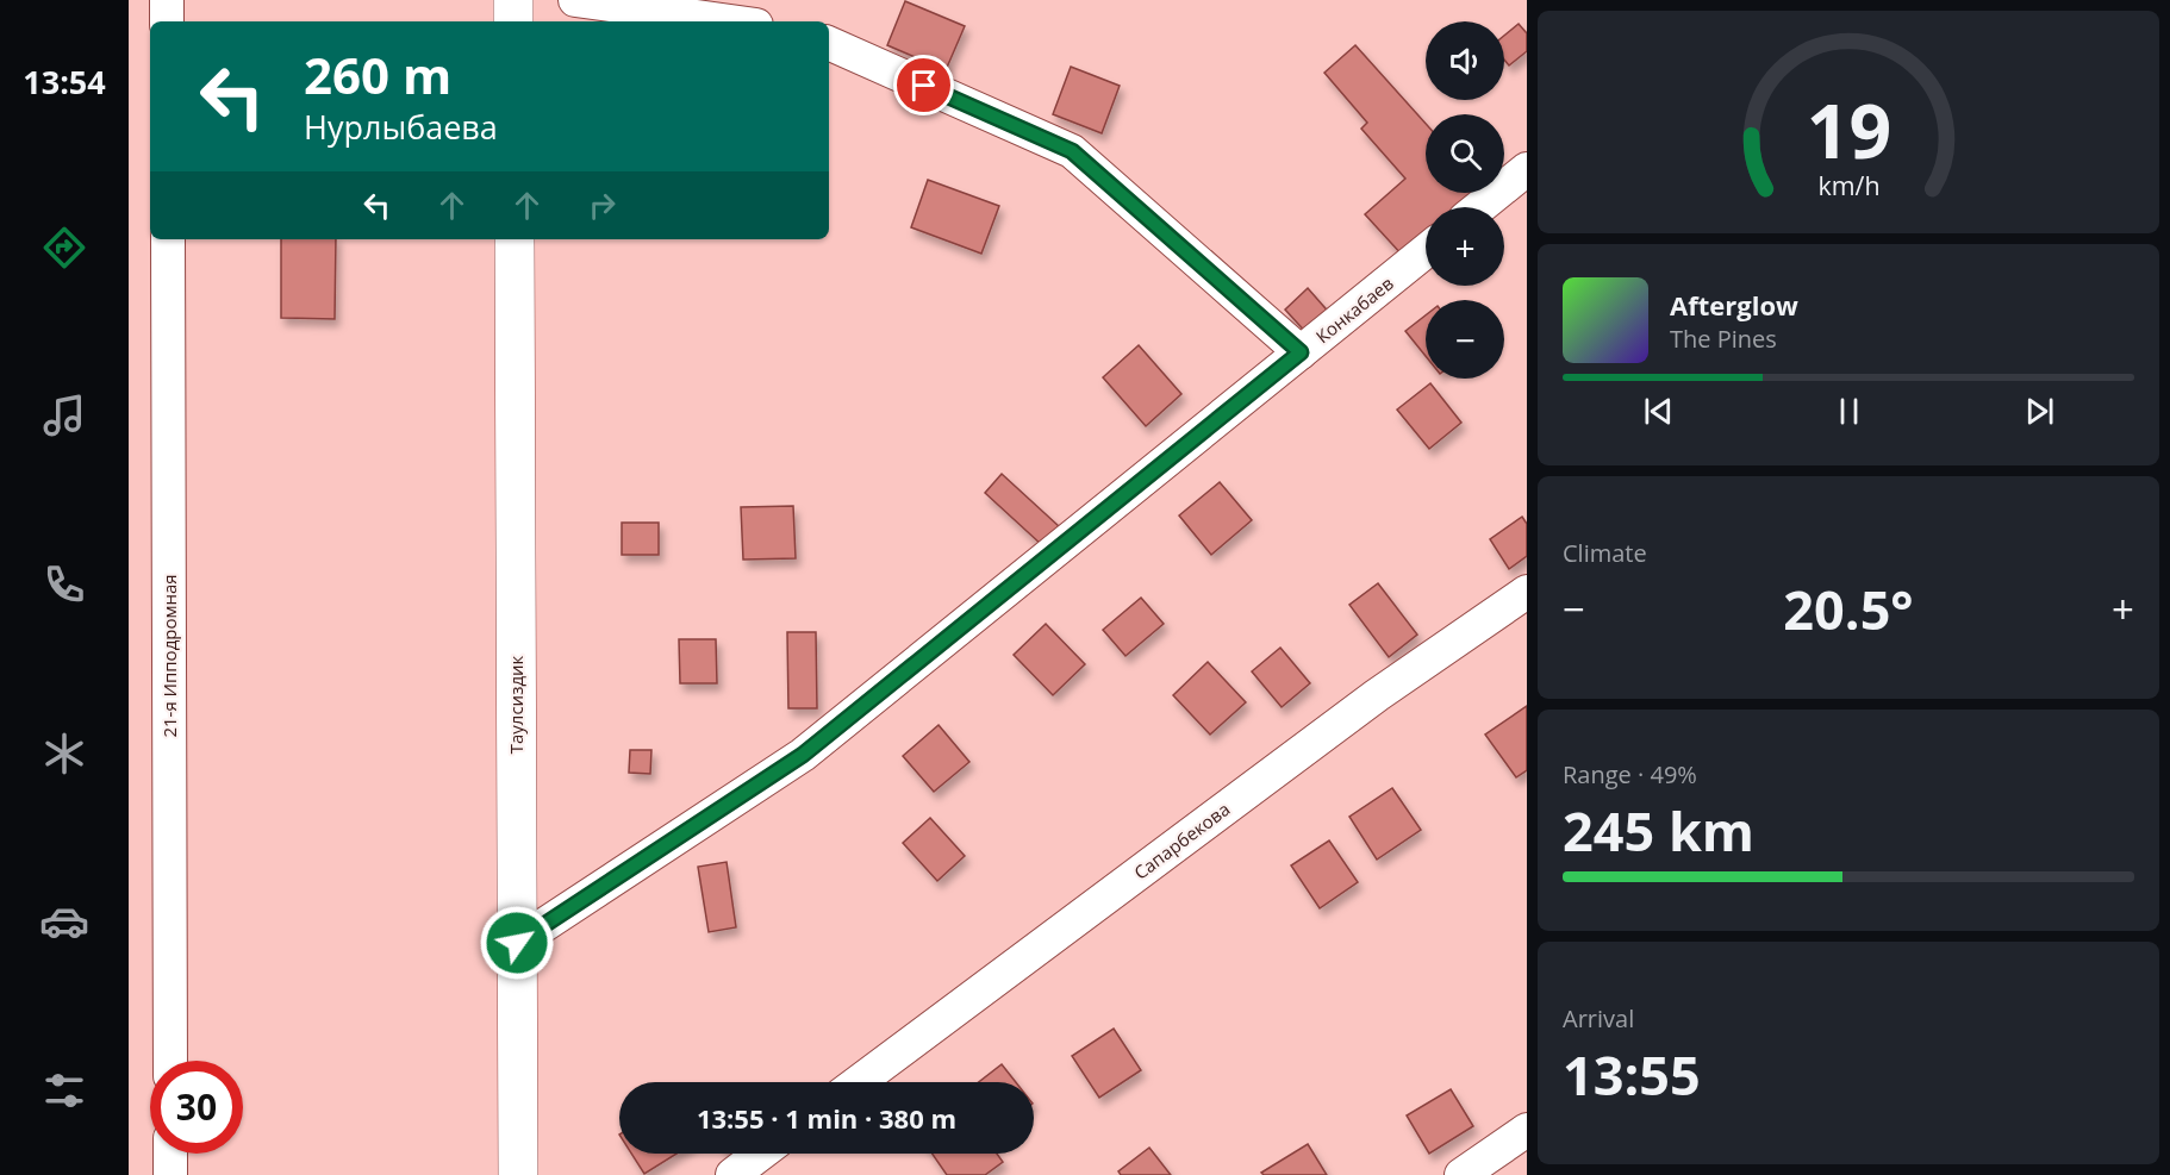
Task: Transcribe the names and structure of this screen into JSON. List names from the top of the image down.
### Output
{
  "streets": {
    "main road": ["Таулсиздик"],
    "street": ["Конкабаев", "21-я Ипподромная", "Сапарбекова"]
  },
  "crossings": [
    ["Конкабаев", "Таулсиздик"]
  ],
  "page": {
    "tabs": "13:54",
    "map_buttons": ["+", "−"],
    "turn": ["260 m", "Нурлыбаева"],
    "song": ["Afterglow", "The Pines"],
    "tile": [
      "Climate",
      ["Range · 49%", "245 km"],
      ["Arrival", "13:55"]
    ],
    "heat": ["−", "20.5°", "+"],
    "limit": "30",
    "trip": "13:55 · 1 min · 380 m",
    "gauge": ["19", "km/h"]
  }
}
